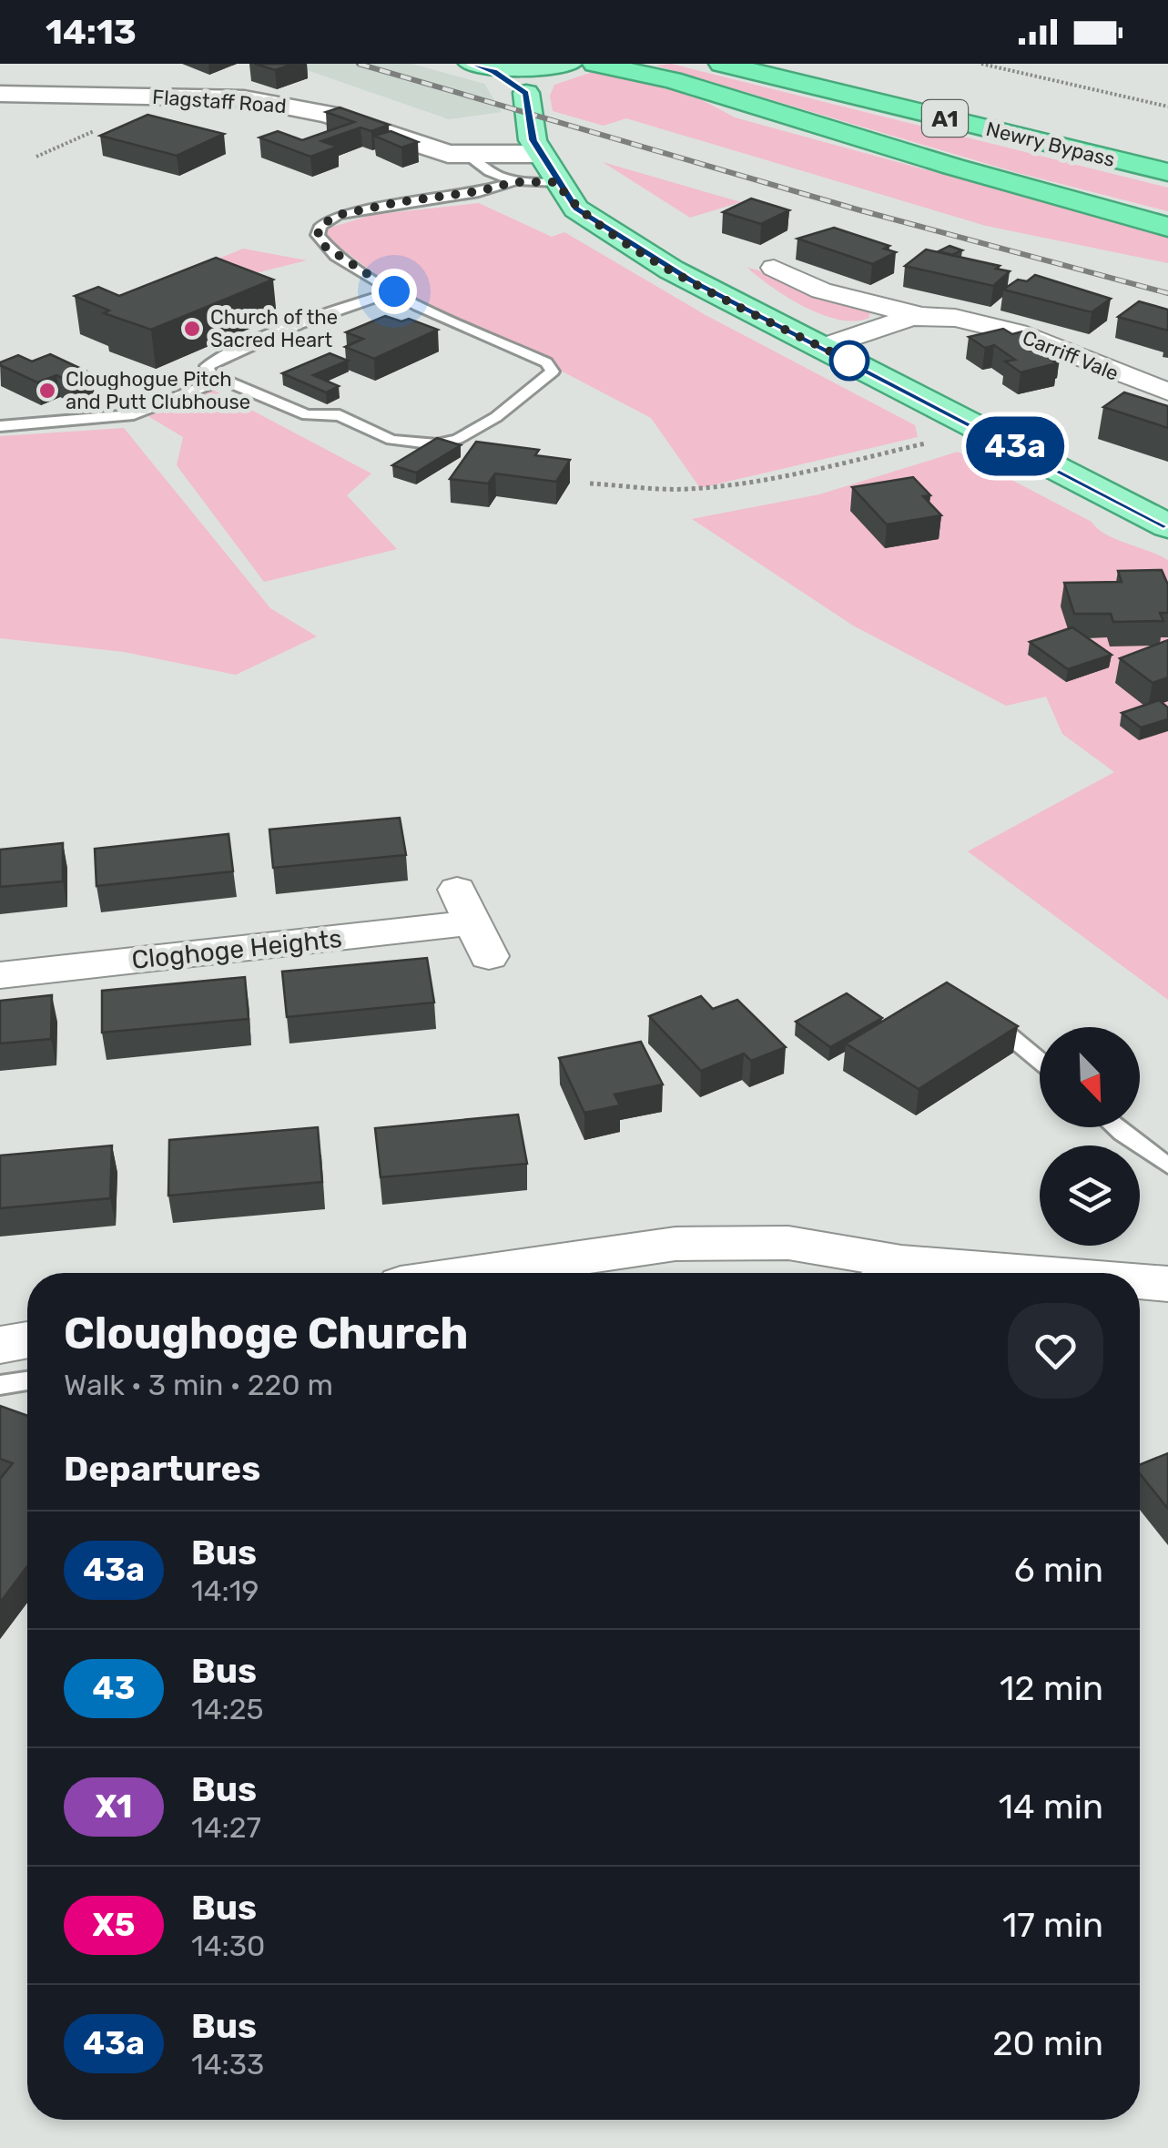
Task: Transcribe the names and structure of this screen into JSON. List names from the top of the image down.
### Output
{
  "streets": {
    "highway": ["A1", "Newry Bypass"],
    "street": ["Flagstaff Road", "Carriff Vale", "Cloghoge Heights"]
  },
  "places": ["Church of the Sacred Heart", "Cloughogue Pitch and Putt Clubhouse"],
  "lines": ["bus line 43a"],
  "north": "bottom right",
  "page": {
    "status": "14:13",
    "on_map": "43a",
    "heading": [
      ["Cloughoge Church", "Walk · 3 min · 220 m"],
      "Departures"
    ],
    "list": [
      {
        "mark": "43a",
        "name": "Bus",
        "note": "14:19",
        "value": "6 min"
      },
      {
        "mark": "43",
        "name": "Bus",
        "note": "14:25",
        "value": "12 min"
      },
      {
        "mark": "X1",
        "name": "Bus",
        "note": "14:27",
        "value": "14 min"
      },
      {
        "mark": "X5",
        "name": "Bus",
        "note": "14:30",
        "value": "17 min"
      },
      {
        "mark": "43a",
        "name": "Bus",
        "note": "14:33",
        "value": "20 min"
      }
    ]
  }
}
